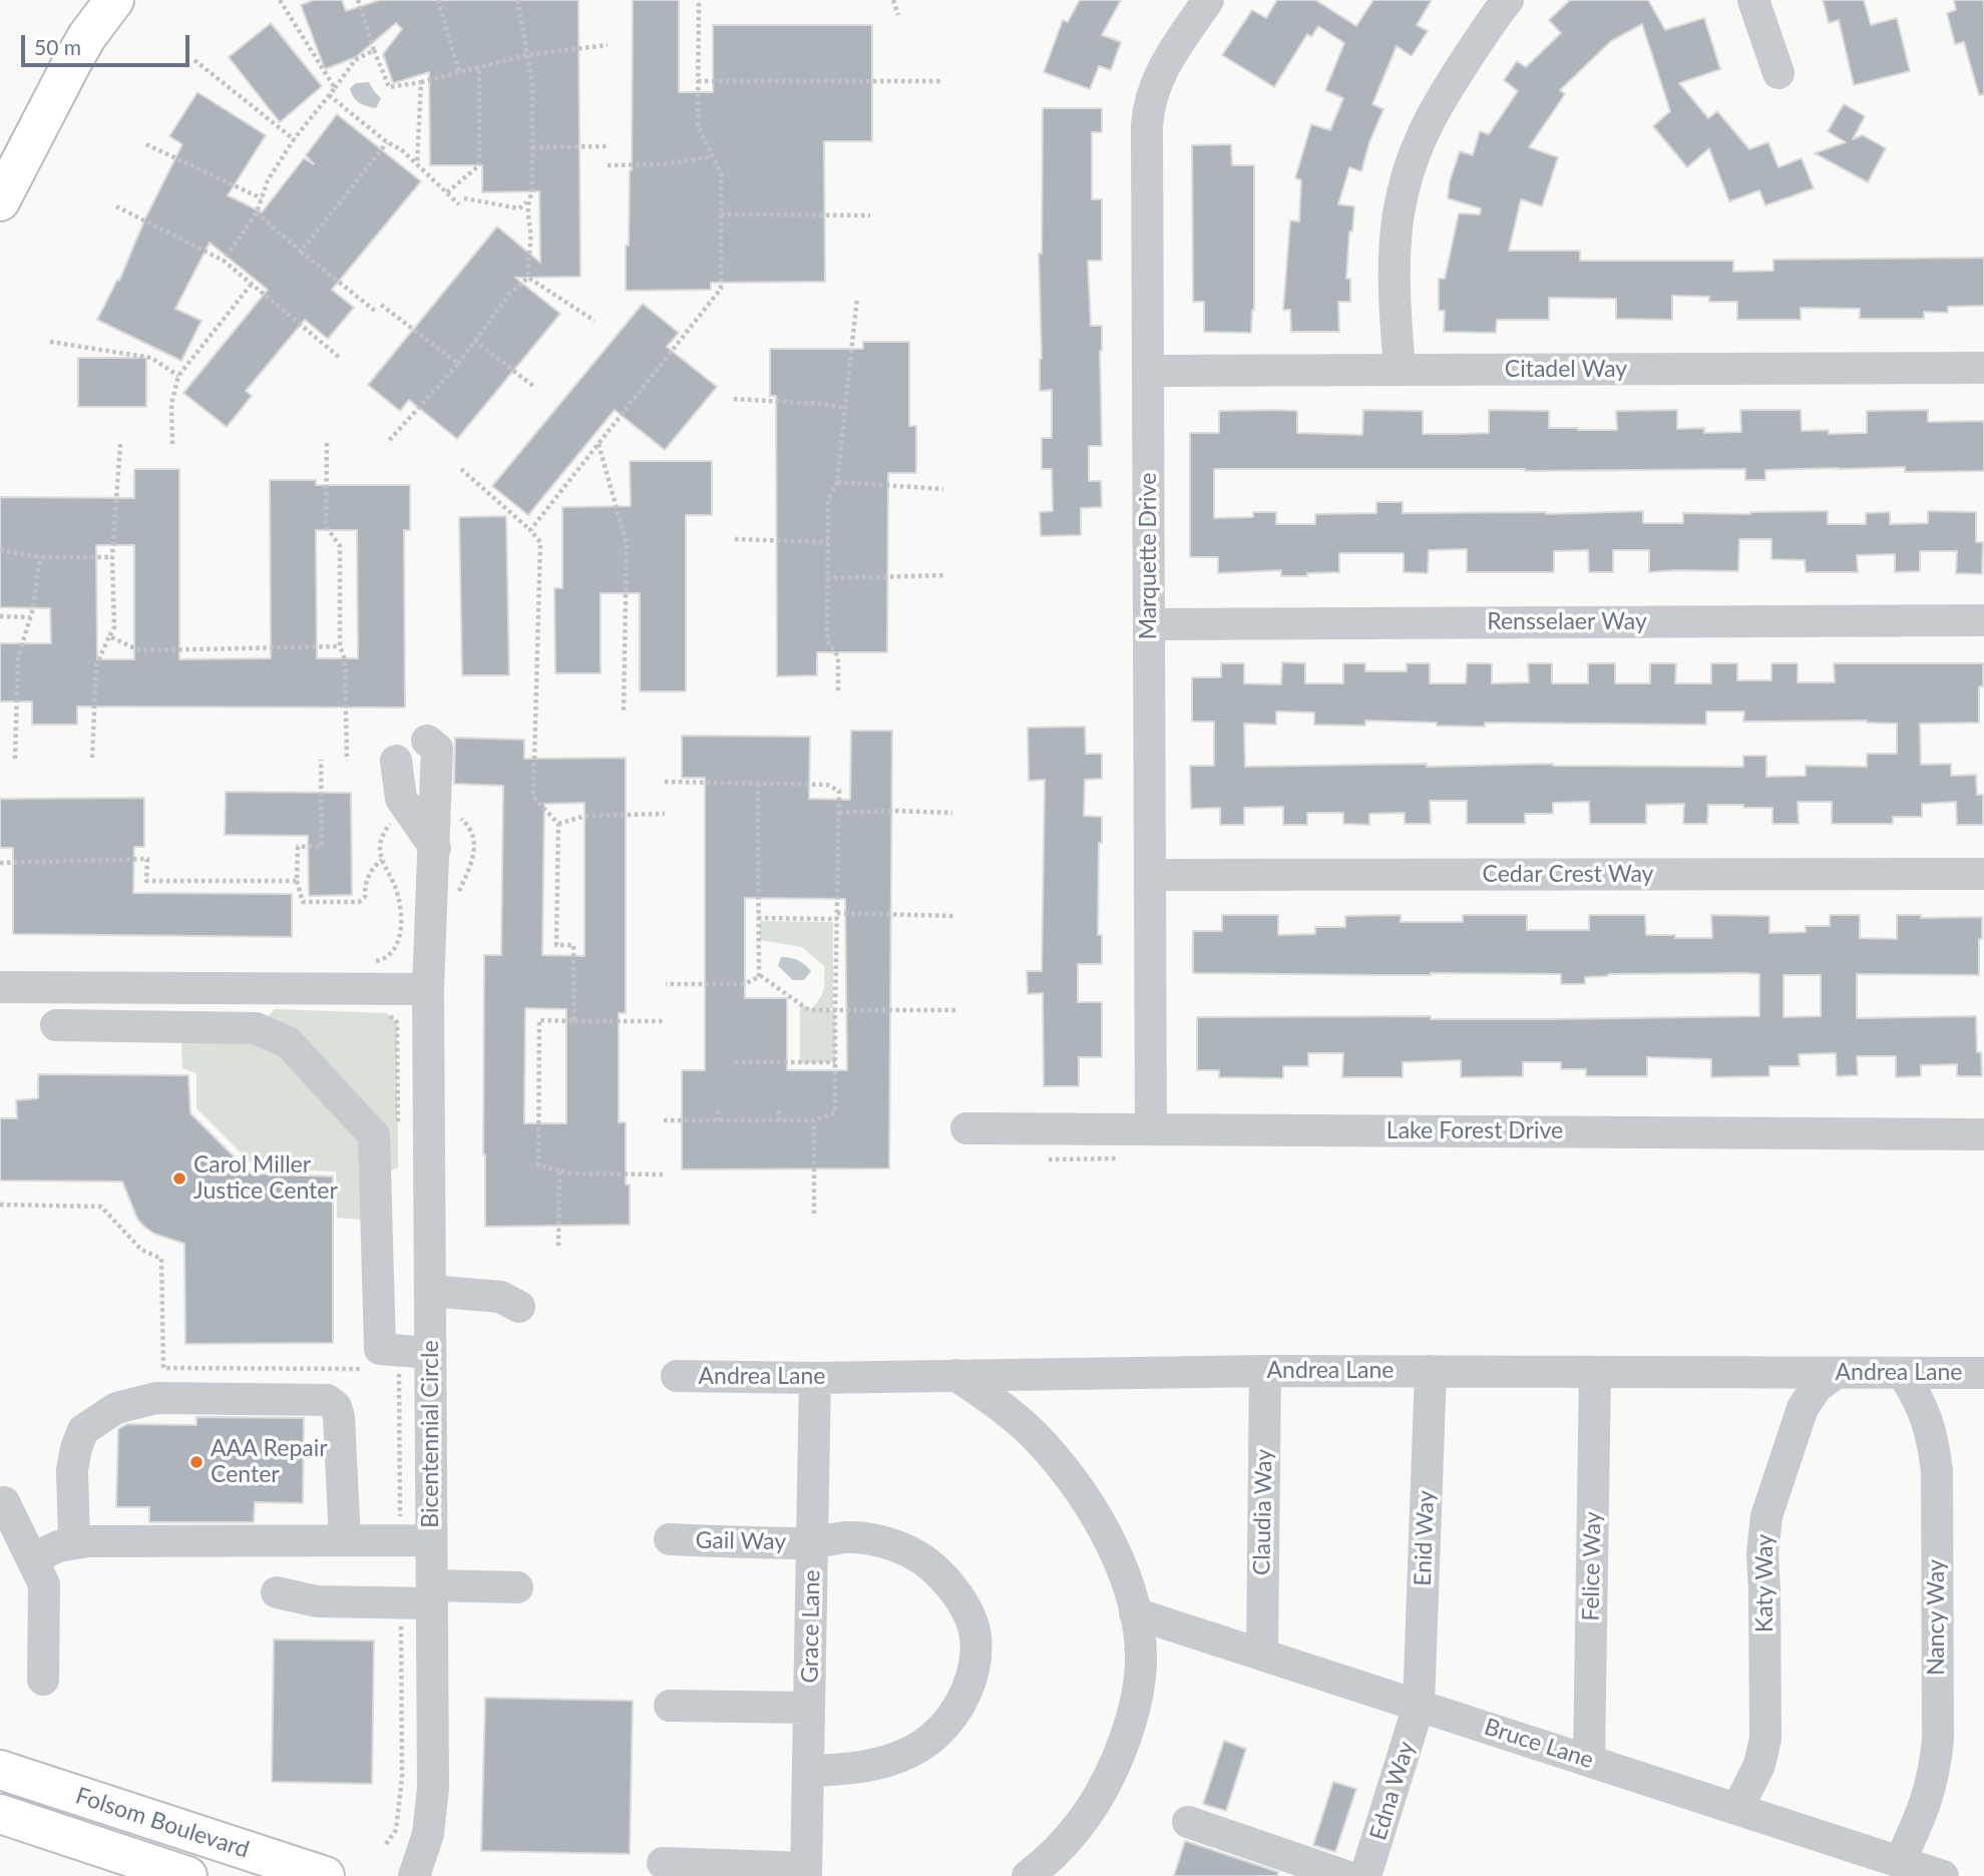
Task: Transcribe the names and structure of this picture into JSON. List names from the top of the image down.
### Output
{
  "streets": {
    "main road": ["Folsom Boulevard"],
    "street": [
      "Citadel Way",
      "Marquette Drive",
      "Rensselaer Way",
      "Cedar Crest Way",
      "Lake Forest Drive",
      "Andrea Lane",
      "Bicentennial Circle",
      "Claudia Way",
      "Enid Way",
      "Gail Way",
      "Felice Way",
      "Katy Way",
      "Nancy Way",
      "Grace Lane",
      "Bruce Lane",
      "Edna Way"
    ]
  },
  "crossings": [
    ["Citadel Way", "Marquette Drive"],
    ["Marquette Drive", "Rensselaer Way"],
    ["Marquette Drive", "Cedar Crest Way"],
    ["Marquette Drive", "Lake Forest Drive"],
    ["Andrea Lane", "Claudia Way"],
    ["Andrea Lane", "Enid Way"],
    ["Andrea Lane", "Felice Way"],
    ["Andrea Lane", "Katy Way"],
    ["Andrea Lane", "Nancy Way"],
    ["Andrea Lane", "Grace Lane"],
    ["Claudia Way", "Bruce Lane"],
    ["Enid Way", "Bruce Lane"],
    ["Enid Way", "Edna Way"],
    ["Gail Way", "Grace Lane"],
    ["Felice Way", "Bruce Lane"],
    ["Katy Way", "Bruce Lane"],
    ["Nancy Way", "Bruce Lane"],
    ["Bruce Lane", "Edna Way"]
  ],
  "places": ["Carol Miller Justice Center", "AAA Repair Center"],
  "scale_bar": "50 m"
}
